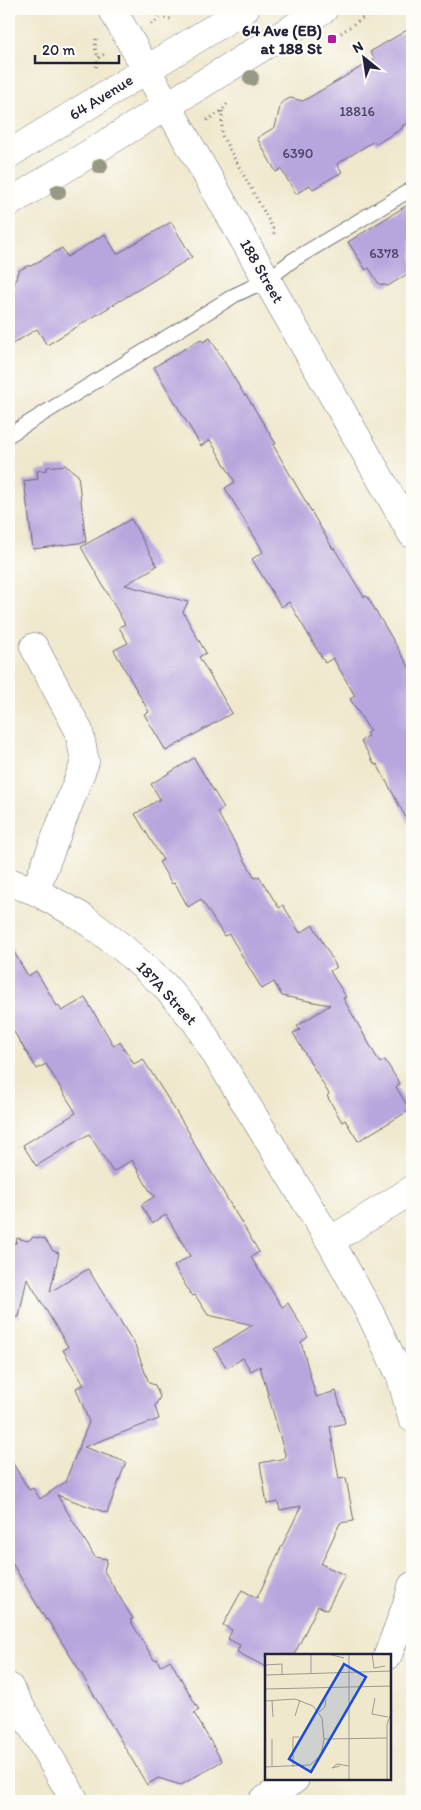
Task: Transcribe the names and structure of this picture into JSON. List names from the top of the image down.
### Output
{
  "streets": {
    "street": ["64 Avenue", "188 Street", "187A Street"]
  },
  "crossings": [
    ["64 Avenue", "188 Street"]
  ],
  "places": {
    "transit": ["64 Ave (EB) at 188 St"]
  },
  "house_numbers": ["18816", "6390", "6378"],
  "scale_bar": "20 m",
  "north": "top left"
}
